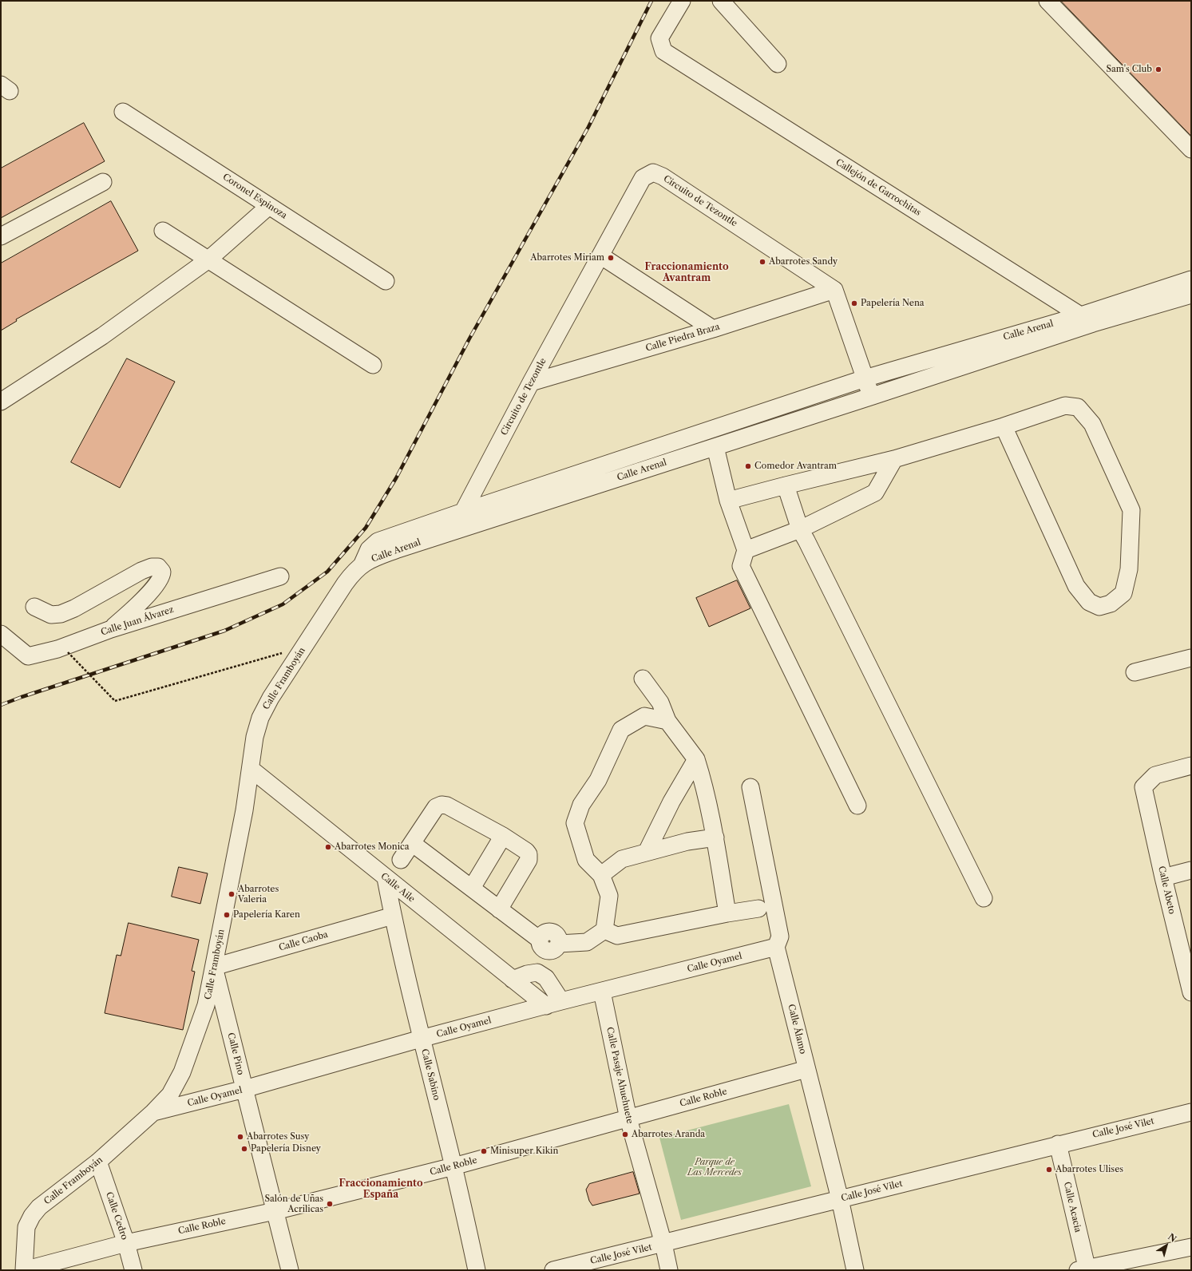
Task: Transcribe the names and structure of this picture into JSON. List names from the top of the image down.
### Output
{
  "streets": {
    "street": [
      "Callejón de Garrochitas",
      "Coronel Espinoza",
      "Circuito de Tezontle",
      "Calle Arenal",
      "Calle Piedra Braza",
      "Calle Juan Álvarez",
      "Calle Framboyán",
      "Calle Aile",
      "Calle Abeto",
      "Calle Caoba",
      "Calle Oyamel",
      "Calle Álamo",
      "Calle Pino",
      "Calle Sabino",
      "Calle Pasaje Ahuehuete",
      "Calle Roble",
      "Calle José Vilet",
      "Calle Acacia",
      "Calle Cedro"
    ]
  },
  "crossings": [
    ["Callejón de Garrochitas", "Calle Arenal"],
    ["Circuito de Tezontle", "Calle Arenal"],
    ["Circuito de Tezontle", "Calle Piedra Braza"],
    ["Calle Arenal", "Calle Framboyán"],
    ["Calle Framboyán", "Calle Aile"],
    ["Calle Framboyán", "Calle Caoba"],
    ["Calle Framboyán", "Calle Oyamel"],
    ["Calle Framboyán", "Calle Pino"],
    ["Calle Framboyán", "Calle Roble"],
    ["Calle Framboyán", "Calle Cedro"],
    ["Calle Aile", "Calle Oyamel"],
    ["Calle Aile", "Calle Sabino"],
    ["Calle Caoba", "Calle Pino"],
    ["Calle Caoba", "Calle Sabino"],
    ["Calle Oyamel", "Calle Álamo"],
    ["Calle Oyamel", "Calle Pino"],
    ["Calle Oyamel", "Calle Sabino"],
    ["Calle Oyamel", "Calle Pasaje Ahuehuete"],
    ["Calle Álamo", "Calle Roble"],
    ["Calle Álamo", "Calle José Vilet"],
    ["Calle Pino", "Calle Roble"],
    ["Calle Sabino", "Calle Roble"],
    ["Calle Pasaje Ahuehuete", "Calle Roble"],
    ["Calle Pasaje Ahuehuete", "Calle José Vilet"],
    ["Calle Roble", "Calle Cedro"],
    ["Calle José Vilet", "Calle Acacia"]
  ],
  "districts": ["Fraccionamiento Avantram", "Fraccionamiento España"],
  "parks": ["Parque de Las Mercedes"],
  "places": [
    "Sam's Club",
    "Abarrotes Miriam",
    "Abarrotes Sandy",
    "Papelería Nena",
    "Comedor Avantram",
    "Abarrotes Monica",
    "Abarrotes Valeria",
    "Papelería Karen",
    "Abarrotes Aranda",
    "Abarrotes Susy",
    "Papelería Disney",
    "Minisuper Kikin",
    "Abarrotes Ulises",
    "Salón de Uñas Acrilicas"
  ],
  "north": "top right"
}
